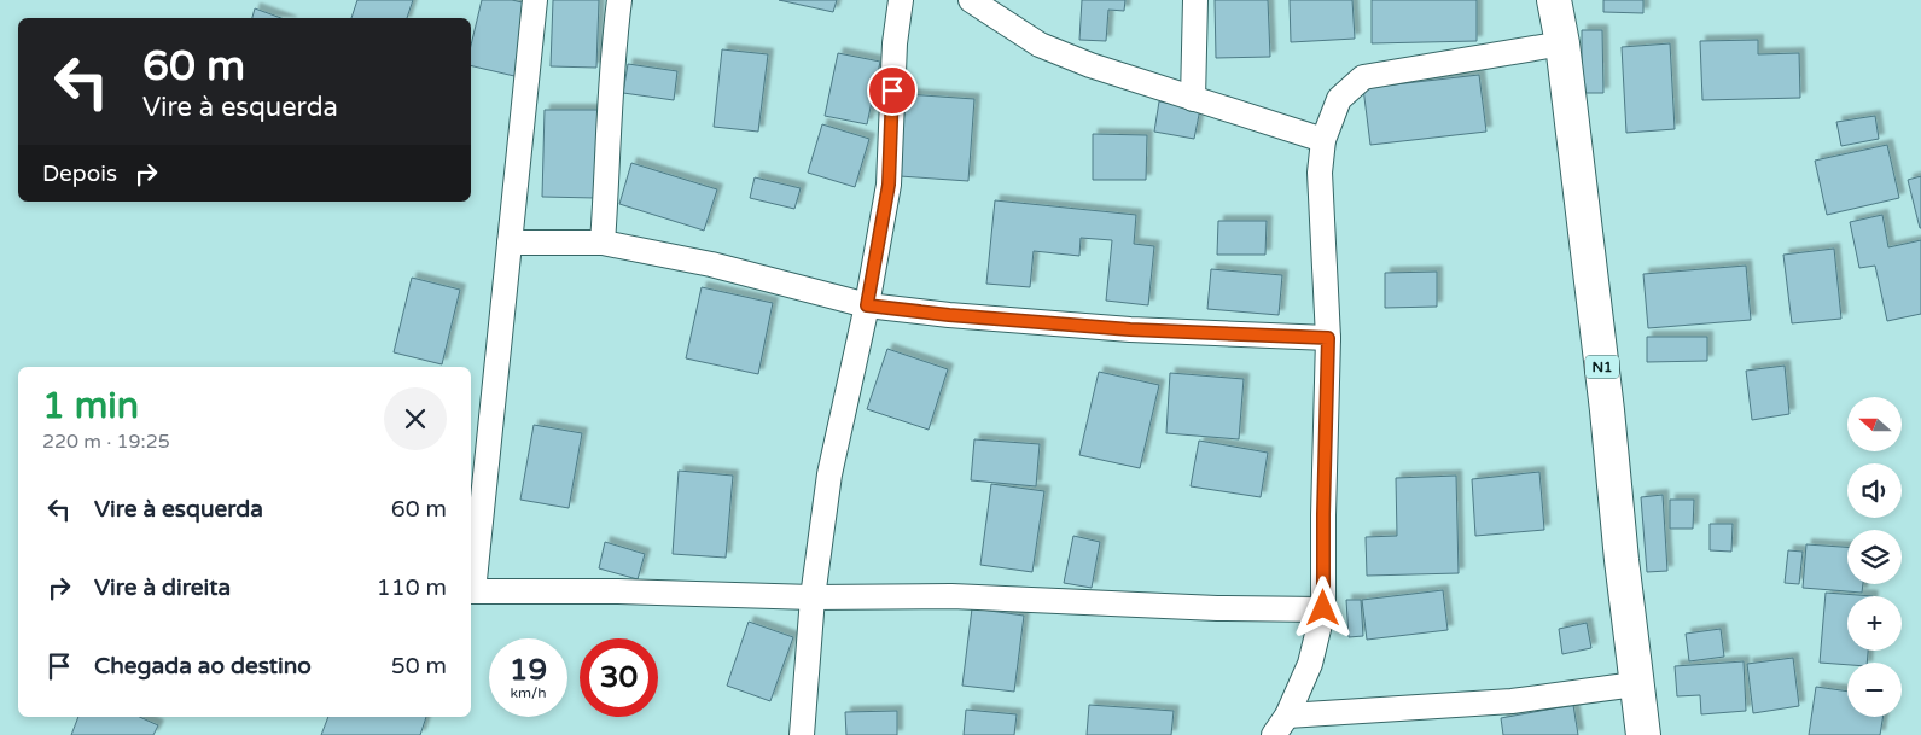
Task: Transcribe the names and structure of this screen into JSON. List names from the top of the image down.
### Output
{
  "streets": {
    "main road": ["N1"]
  },
  "north": "left",
  "page": {
    "turn": ["60 m", "Vire à esquerda"],
    "then": "Depois",
    "heading": ["1 min", "220 m · 19:25"],
    "map_buttons": ["+", "−"],
    "list": [
      {
        "name": "Vire à esquerda",
        "value": "60 m"
      },
      {
        "name": "Vire à direita",
        "value": "110 m"
      },
      {
        "name": "Chegada ao destino",
        "value": "50 m"
      }
    ],
    "speed": "19 km/h",
    "limit": "30"
  }
}
